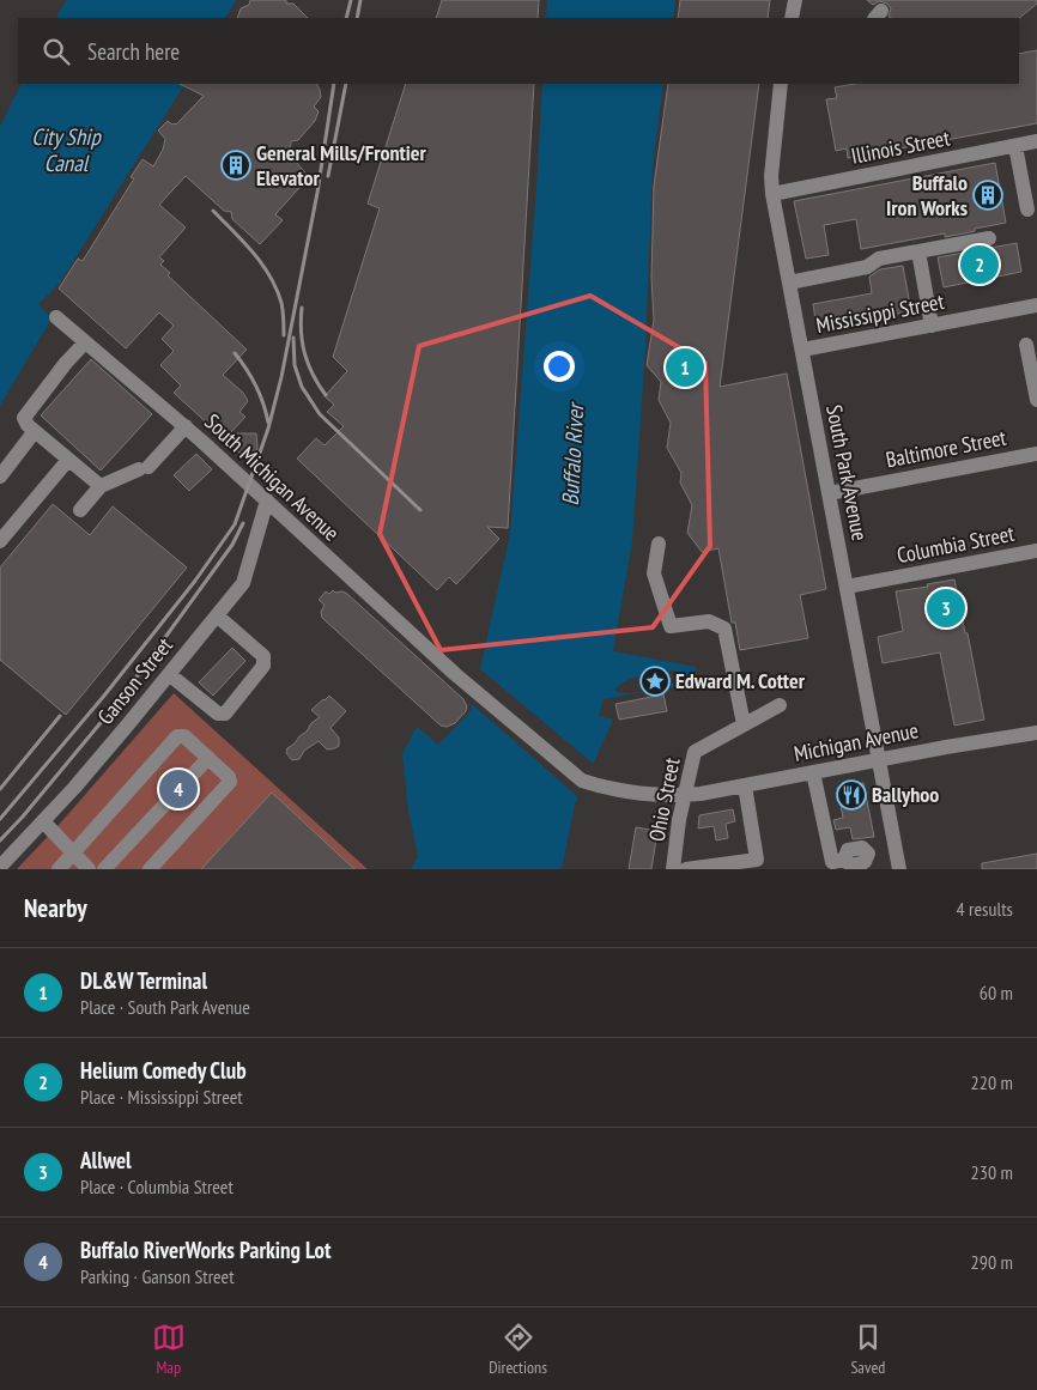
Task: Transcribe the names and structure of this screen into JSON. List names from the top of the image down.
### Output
{
  "streets": {
    "street": [
      "Illinois Street",
      "Mississippi Street",
      "Baltimore Street",
      "South Park Avenue",
      "South Michigan Avenue",
      "Columbia Street",
      "Ganson Street",
      "Michigan Avenue",
      "Ohio Street"
    ]
  },
  "crossings": [
    ["Illinois Street", "South Park Avenue"],
    ["Mississippi Street", "South Park Avenue"],
    ["Baltimore Street", "South Park Avenue"],
    ["South Park Avenue", "Columbia Street"],
    ["South Park Avenue", "Michigan Avenue"],
    ["South Michigan Avenue", "Ganson Street"],
    ["South Michigan Avenue", "Michigan Avenue"],
    ["South Michigan Avenue", "Ohio Street"],
    ["Michigan Avenue", "Ohio Street"]
  ],
  "water": ["City Ship Canal", "Buffalo River"],
  "places": {
    "building": ["General Mills/Frontier Elevator", "Buffalo Iron Works"],
    "place": ["Edward M. Cotter"],
    "restaurant": ["Ballyhoo"]
  },
  "page": {
    "search": "Search here",
    "pins": [
      "2",
      "1",
      "3",
      "4"
    ],
    "heading": ["Nearby", "4 results"],
    "list": [
      {
        "mark": "1",
        "name": "DL&W Terminal",
        "note": "Place · South Park Avenue",
        "value": "60 m"
      },
      {
        "mark": "2",
        "name": "Helium Comedy Club",
        "note": "Place · Mississippi Street",
        "value": "220 m"
      },
      {
        "mark": "3",
        "name": "Allwel",
        "note": "Place · Columbia Street",
        "value": "230 m"
      },
      {
        "mark": "4",
        "name": "Buffalo RiverWorks Parking Lot",
        "note": "Parking · Ganson Street",
        "value": "290 m"
      }
    ],
    "nav": ["Map", "Directions", "Saved"]
  }
}
